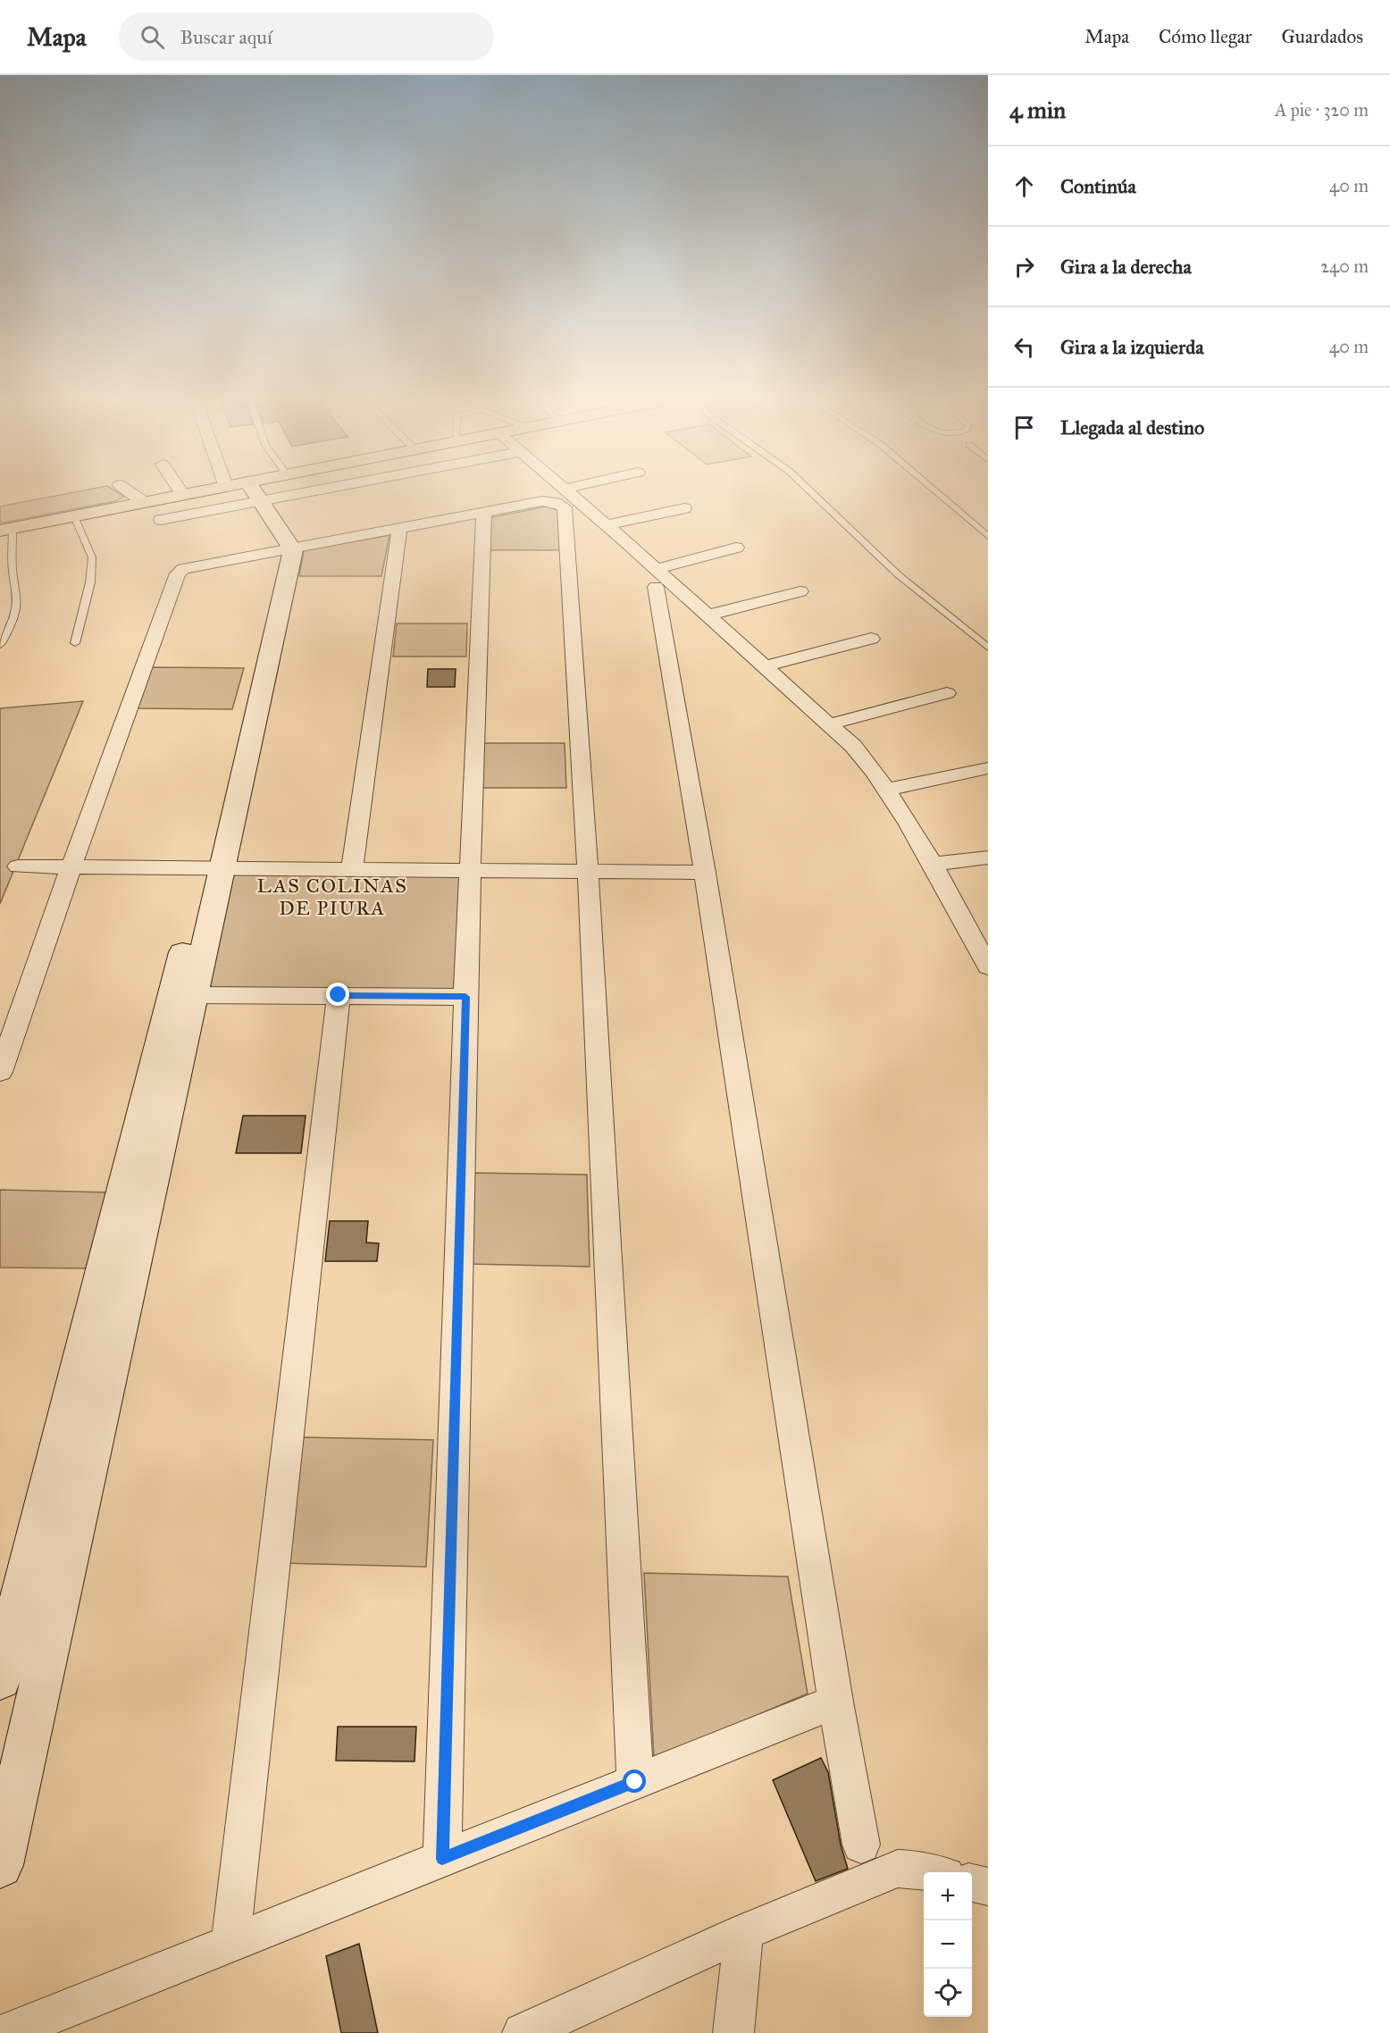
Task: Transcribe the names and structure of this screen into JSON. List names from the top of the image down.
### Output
{
  "districts": ["LAS COLINAS DE PIURA"],
  "page": {
    "header": "Mapa",
    "search": "Buscar aquí",
    "nav": ["Mapa", "Cómo llegar", "Guardados"],
    "heading": ["4 min", "A pie · 320 m"],
    "list": [
      ["Continúa", "40 m"],
      ["Gira a la derecha", "240 m"],
      ["Gira a la izquierda", "40 m"],
      "Llegada al destino"
    ],
    "map_buttons": ["+", "−"]
  }
}
